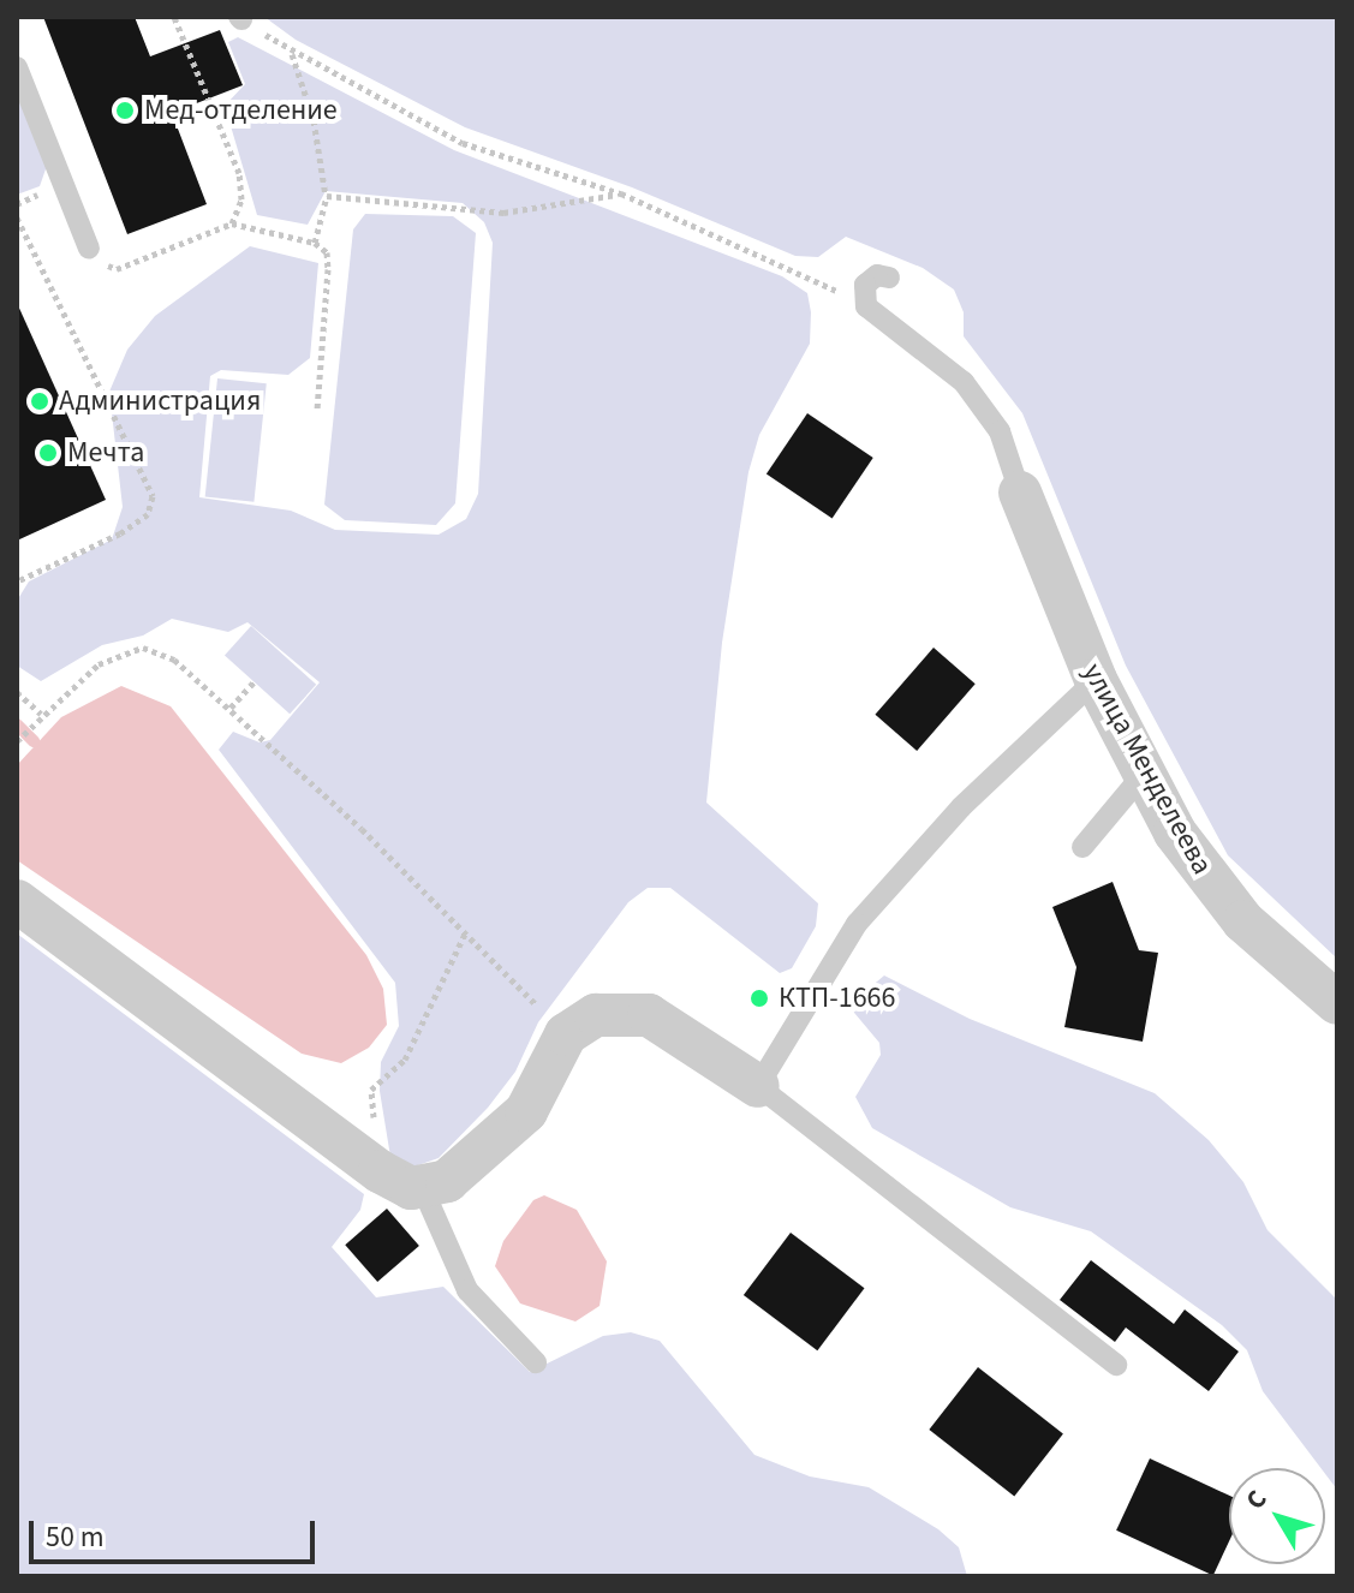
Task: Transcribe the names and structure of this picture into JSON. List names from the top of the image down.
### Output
{
  "streets": {
    "street": ["улица Менделеева"]
  },
  "places": [
    "Мед-отделение",
    "Администрация",
    "Мечта",
    "КТП-1666"
  ],
  "scale_bar": "50 m",
  "north": "top left"
}
